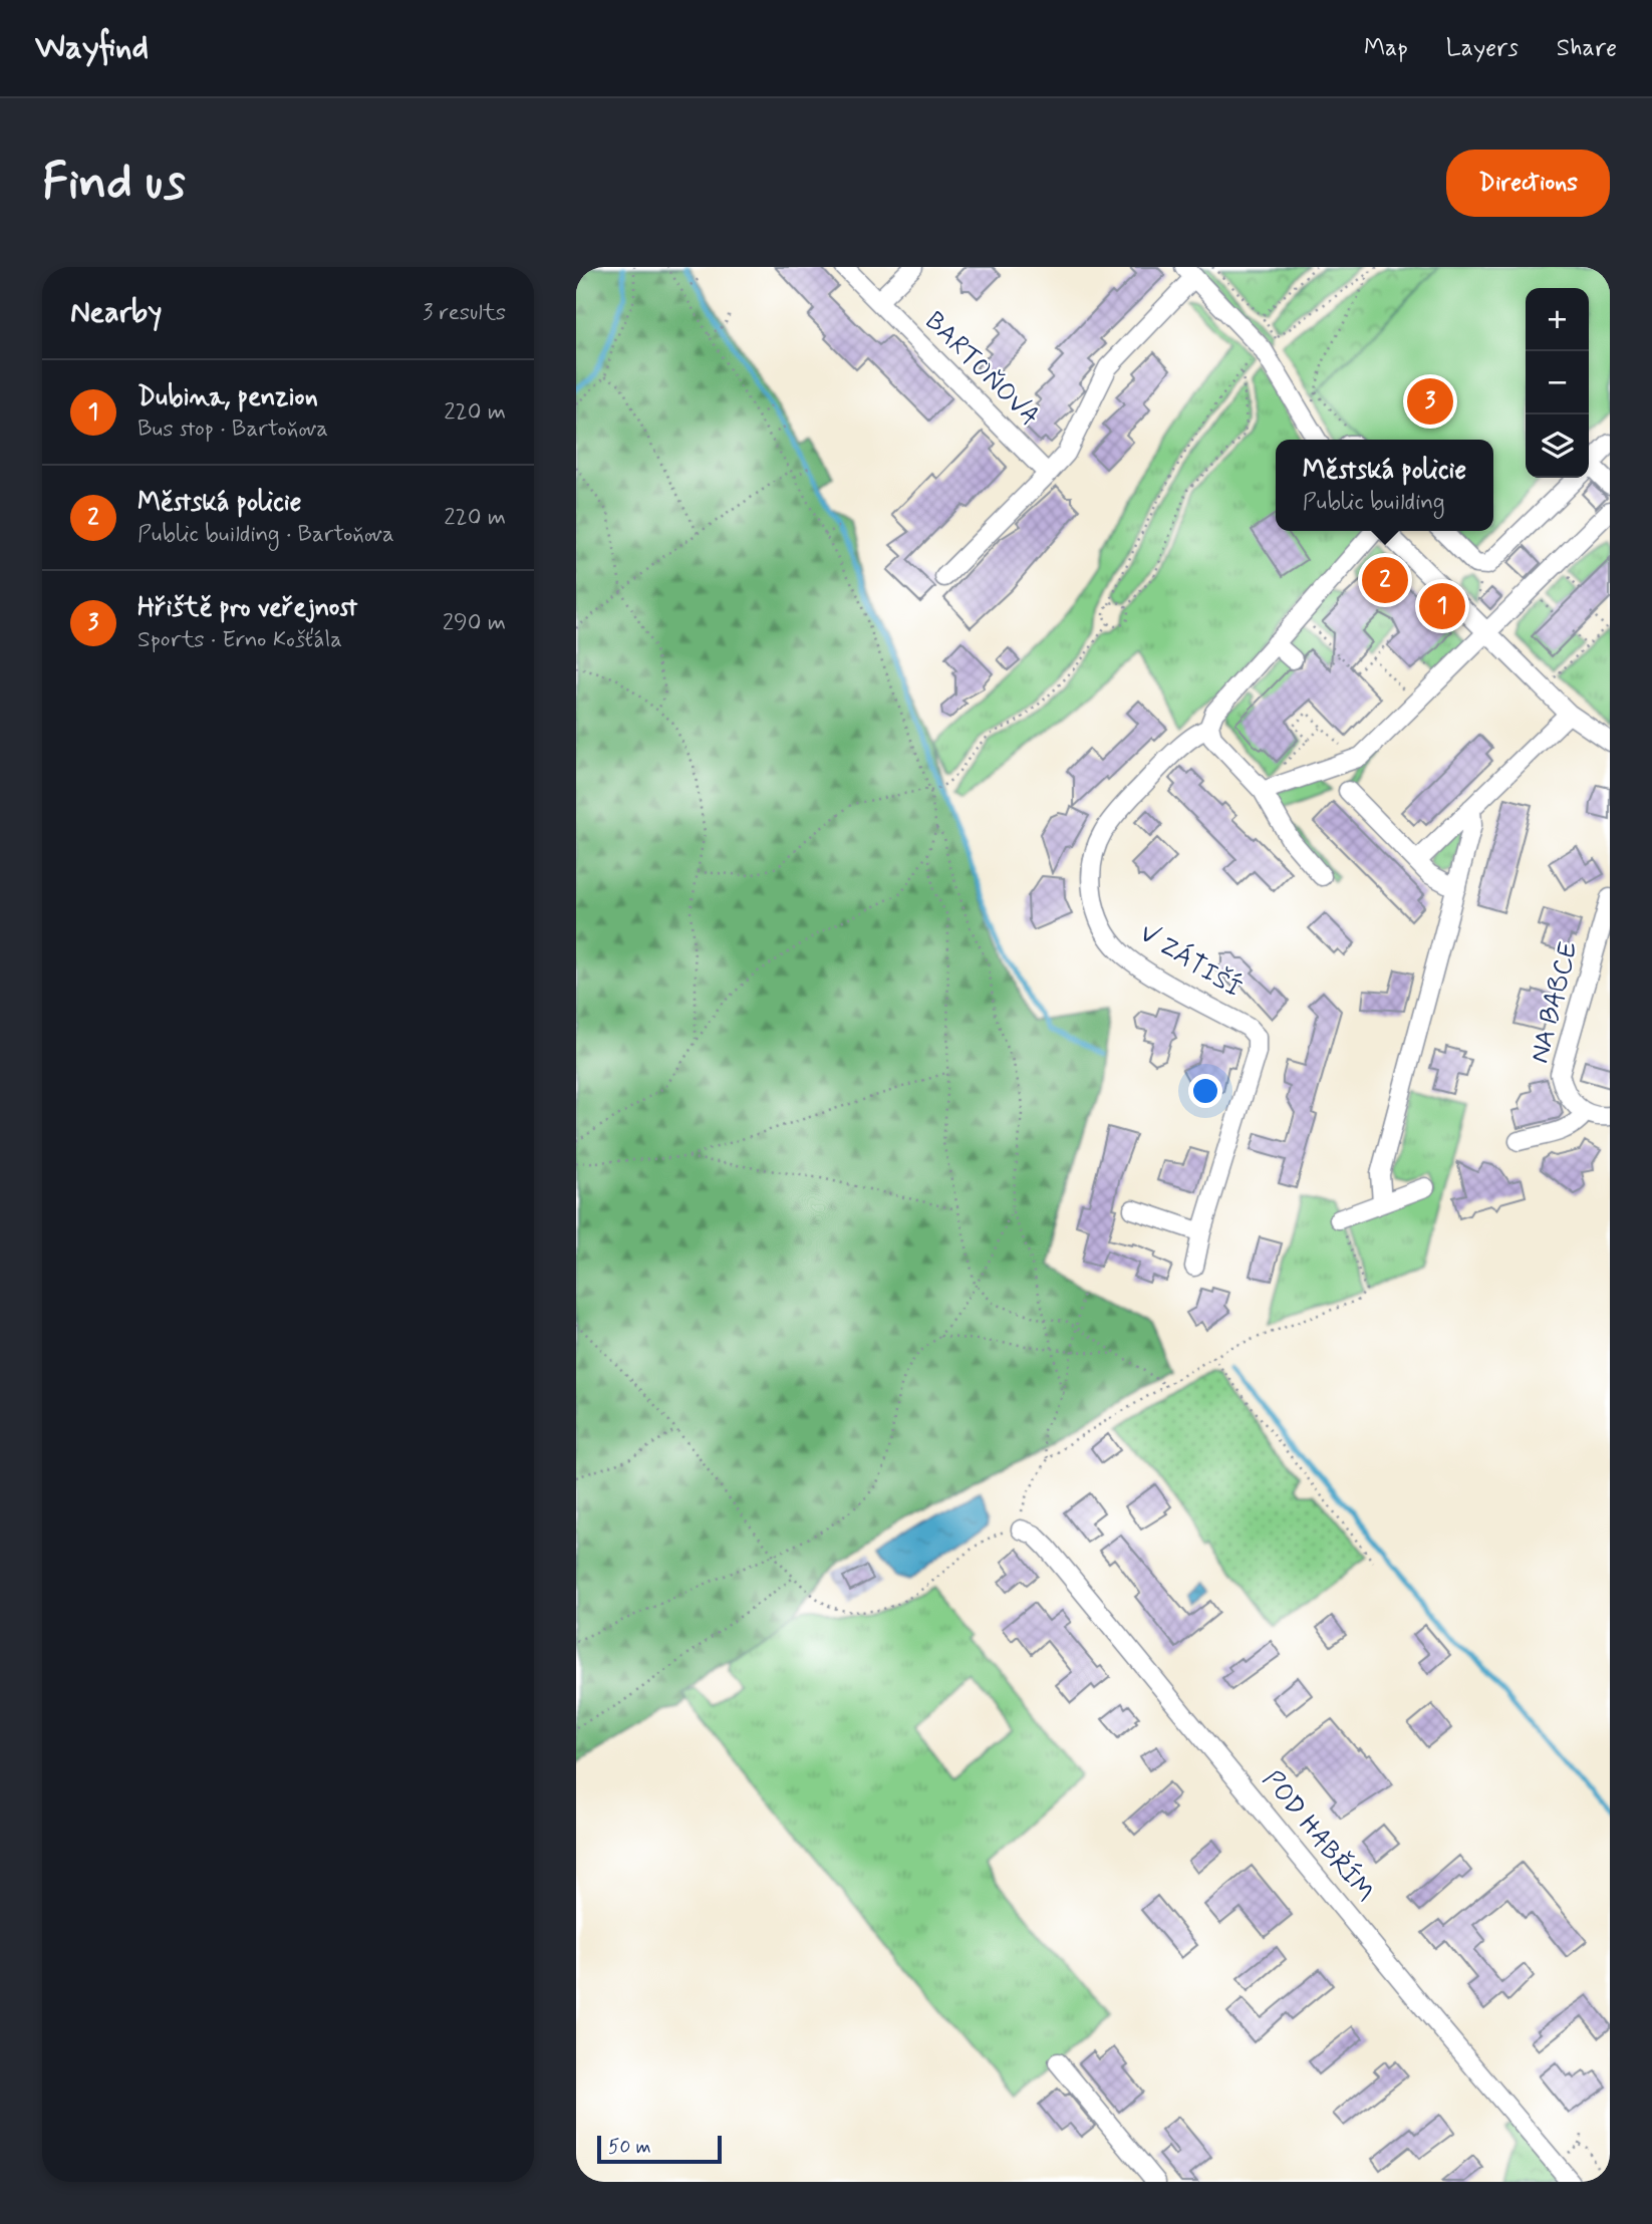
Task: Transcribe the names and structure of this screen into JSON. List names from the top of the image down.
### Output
{
  "streets": {
    "street": [
      "BARTOŇOVA",
      "V ZÁTIŠÍ",
      "NA BABCE",
      "POD HABŘÍM"
    ]
  },
  "scale_bar": "50 m",
  "page": {
    "header": "Wayfind",
    "nav": ["Map", "Layers", "Share"],
    "buttons": "Directions",
    "title": "Find us",
    "heading": ["Nearby", "3 results"],
    "map_buttons": ["+", "−"],
    "list": [
      {
        "mark": "1",
        "name": "Dubina, penzion",
        "note": "Bus stop · Bartoňova",
        "value": "220 m"
      },
      {
        "mark": "2",
        "name": "Městská policie",
        "note": "Public building · Bartoňova",
        "value": "220 m"
      },
      {
        "mark": "3",
        "name": "Hřiště pro veřejnost",
        "note": "Sports · Erno Košťála",
        "value": "290 m"
      }
    ],
    "pins": ["3", "2", "1"],
    "popup": ["Městská policie", "Public building"],
    "scale": "50 m"
  }
}
